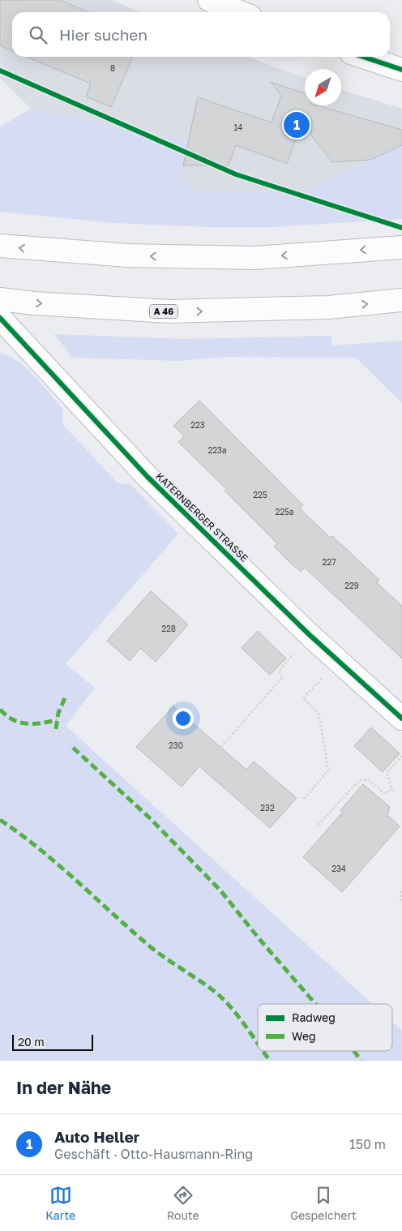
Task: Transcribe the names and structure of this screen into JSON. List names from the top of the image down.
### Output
{
  "streets": {
    "main road": ["A 46", "KATERNBERGER STRASSE"]
  },
  "house_numbers": [
    "8",
    "14",
    "223",
    "223a",
    "225",
    "225a",
    "227",
    "229",
    "228",
    "230",
    "232",
    "234"
  ],
  "legend": ["Radweg", "Weg"],
  "scale_bar": "20 m",
  "north": "bottom left",
  "page": {
    "search": "Hier suchen",
    "pins": "1",
    "scale": "20 m",
    "heading": "In der Nähe",
    "list": [
      {
        "mark": "1",
        "name": "Auto Heller",
        "note": "Geschäft · Otto-Hausmann-Ring",
        "value": "150 m"
      }
    ],
    "nav": ["Karte", "Route", "Gespeichert"]
  }
}
